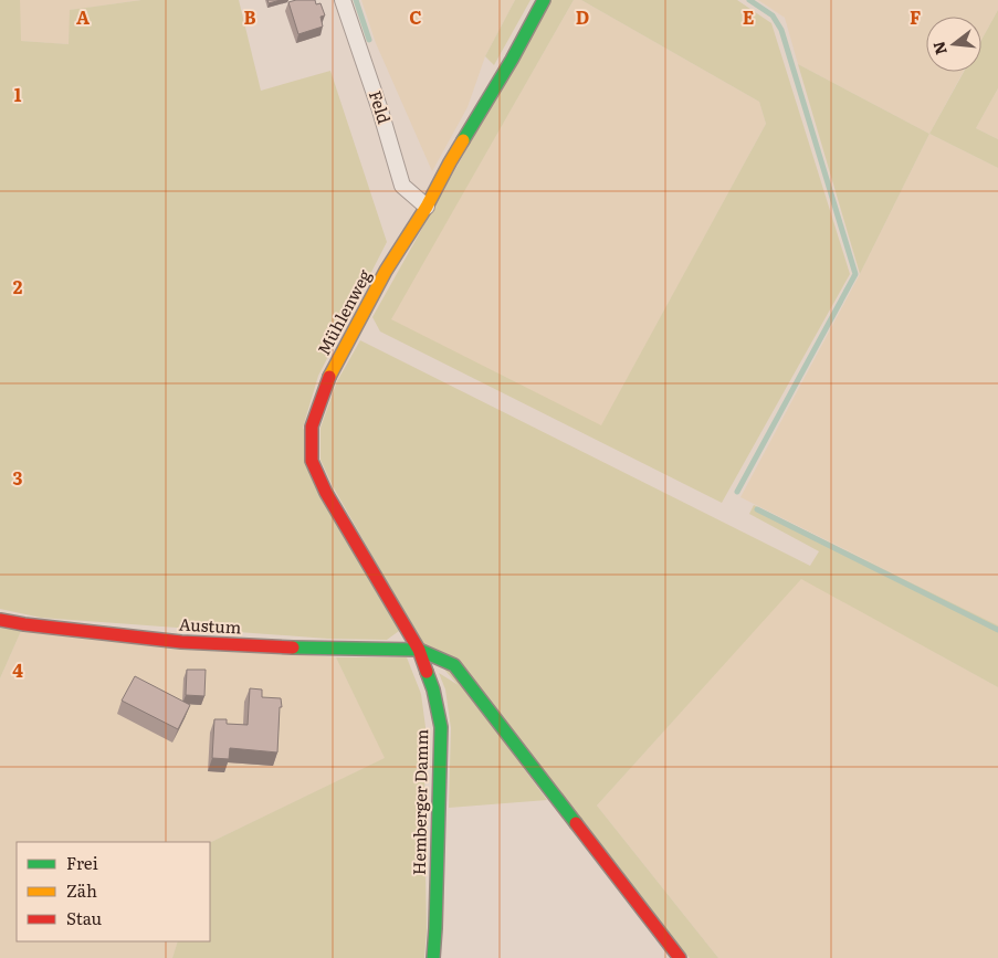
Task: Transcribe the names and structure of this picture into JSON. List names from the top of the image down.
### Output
{
  "streets": {
    "street": [
      "Feld",
      "Mühlenweg",
      "Austum",
      "Hemberger Damm"
    ]
  },
  "crossings": [
    ["Feld", "Mühlenweg"],
    ["Mühlenweg", "Austum"],
    ["Mühlenweg", "Hemberger Damm"],
    ["Austum", "Hemberger Damm"]
  ],
  "legend": ["Frei", "Zäh", "Stau"],
  "north": "left",
  "grid": {
    "columns": [
      "A",
      "B",
      "C",
      "D",
      "E",
      "F"
    ],
    "rows": [
      "1",
      "2",
      "3",
      "4"
    ]
  }
}
